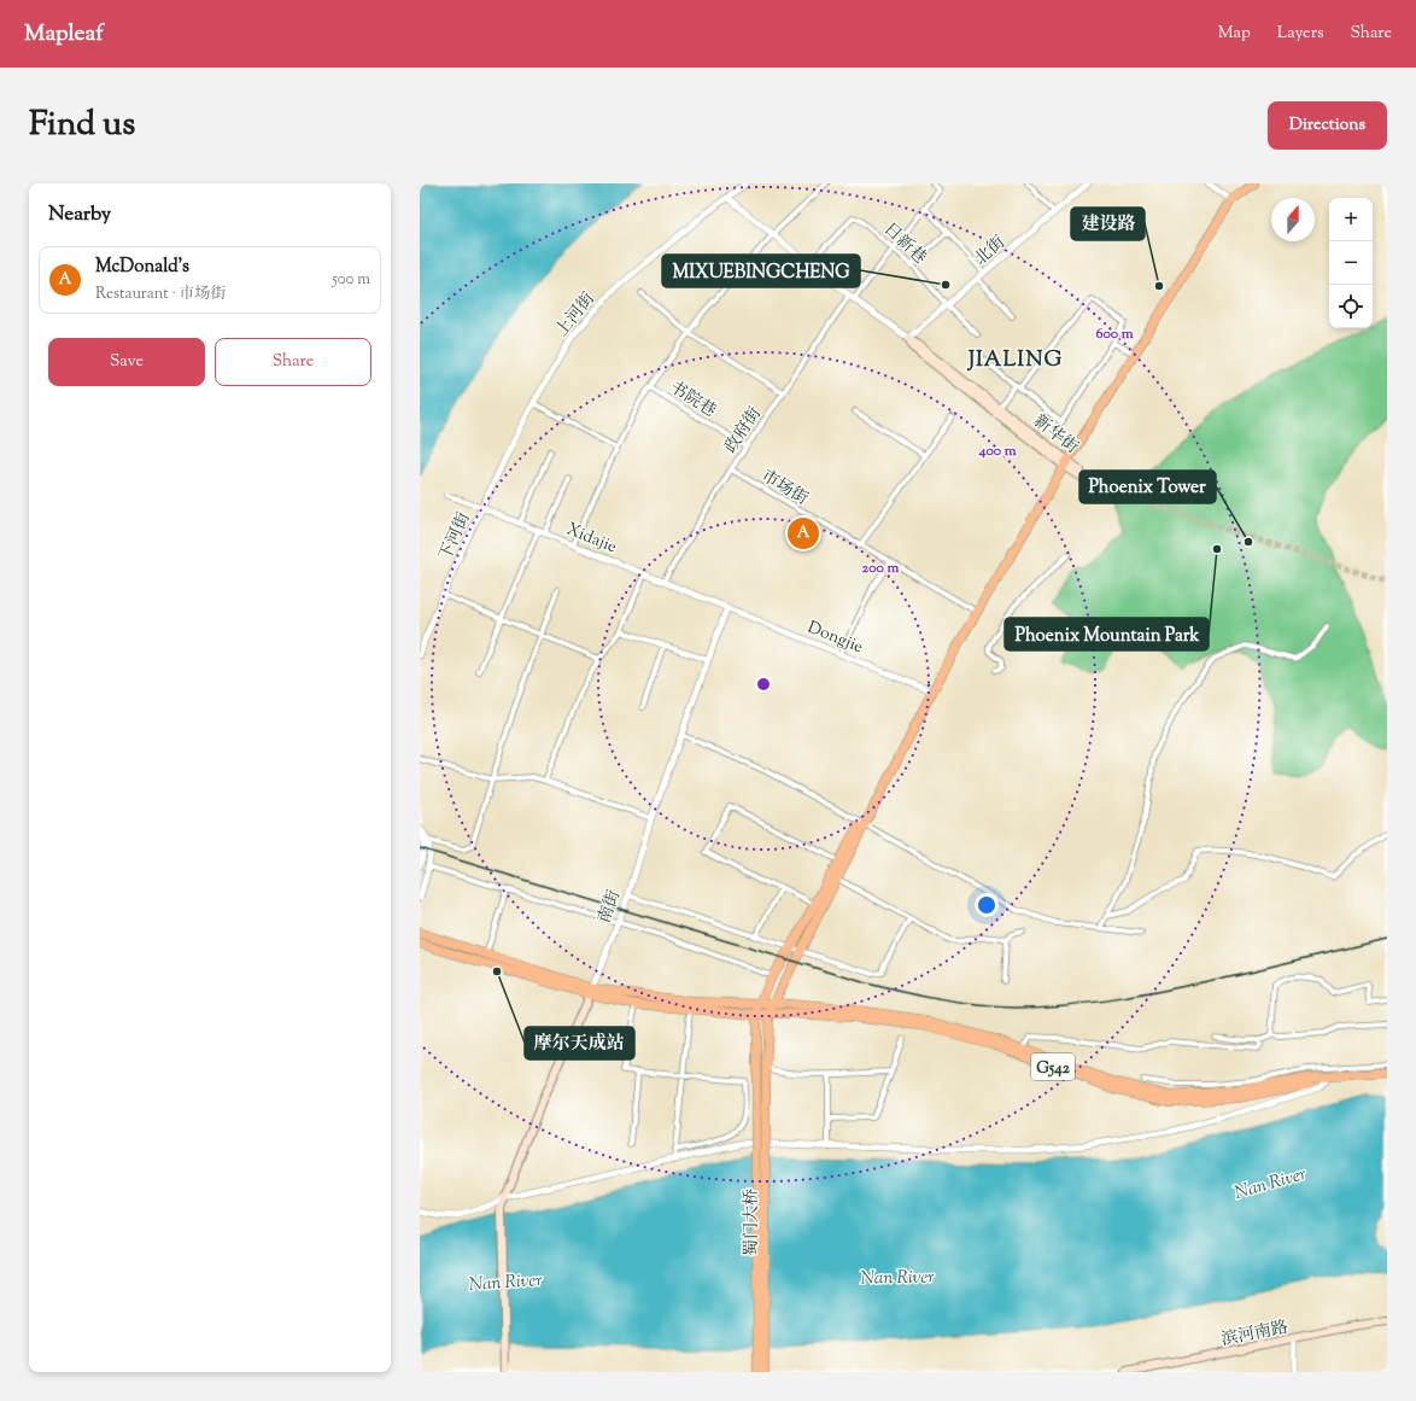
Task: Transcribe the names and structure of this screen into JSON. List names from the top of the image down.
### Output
{
  "streets": {
    "main road": [
      "新华街",
      "南街",
      "G542",
      "蜀门大桥",
      "滨河南路"
    ],
    "street": [
      "日新巷",
      "北街",
      "上河街",
      "书院巷",
      "政府街",
      "市场街",
      "下河街",
      "Xidajie",
      "Dongjie"
    ]
  },
  "crossings": [
    ["日新巷", "北街"],
    ["日新巷", "政府街"],
    ["北街", "新华街"],
    ["上河街", "下河街"],
    ["上河街", "Xidajie"],
    ["书院巷", "政府街"],
    ["政府街", "市场街"],
    ["政府街", "Xidajie"],
    ["下河街", "Xidajie"],
    ["Xidajie", "Dongjie"],
    ["Xidajie", "南街"],
    ["Dongjie", "南街"]
  ],
  "districts": ["JIALING"],
  "water": ["Nan River"],
  "places": [
    "MIXUEBINGCHENG",
    "建设路",
    "Phoenix Tower",
    "Phoenix Mountain Park",
    "摩尔天成站"
  ],
  "north": "top",
  "page": {
    "header": "Mapleaf",
    "nav": ["Map", "Layers", "Share"],
    "title": "Find us",
    "buttons": [
      "Directions",
      ["Save", "Share"]
    ],
    "heading": "Nearby",
    "map_buttons": ["+", "−"],
    "list": [
      {
        "mark": "A",
        "name": "McDonald's",
        "note": "Restaurant · 市场街",
        "value": "500 m"
      }
    ],
    "pins": "A"
  },
  "rings": ["600 m", "400 m", "200 m"]
}
